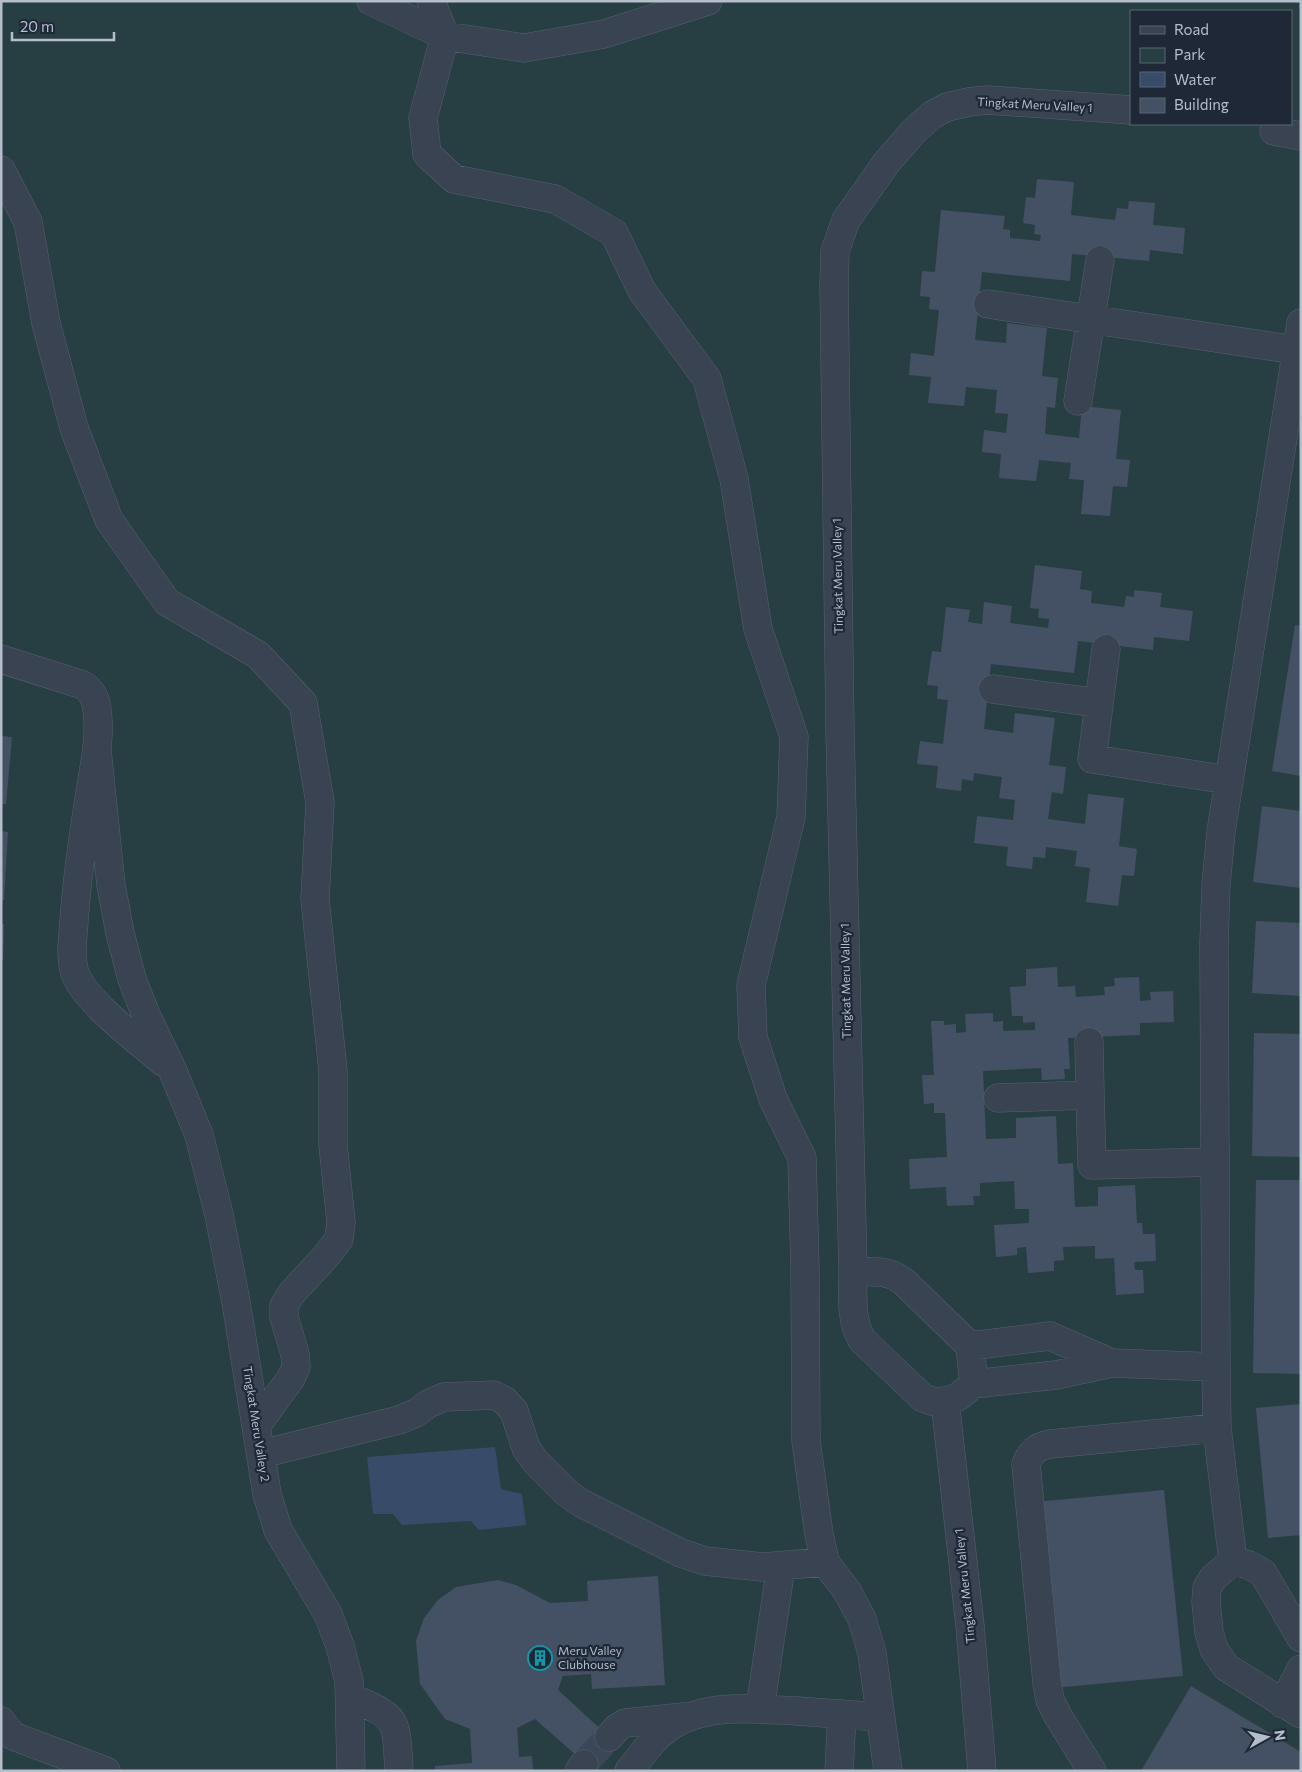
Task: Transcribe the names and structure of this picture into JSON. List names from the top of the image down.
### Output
{
  "streets": {
    "street": ["Tingkat Meru Valley 1", "Tingkat Meru Valley 2"]
  },
  "places": {
    "building": ["Meru Valley Clubhouse"]
  },
  "legend": [
    "Road",
    "Park",
    "Water",
    "Building"
  ],
  "scale_bar": "20 m",
  "north": "right"
}
